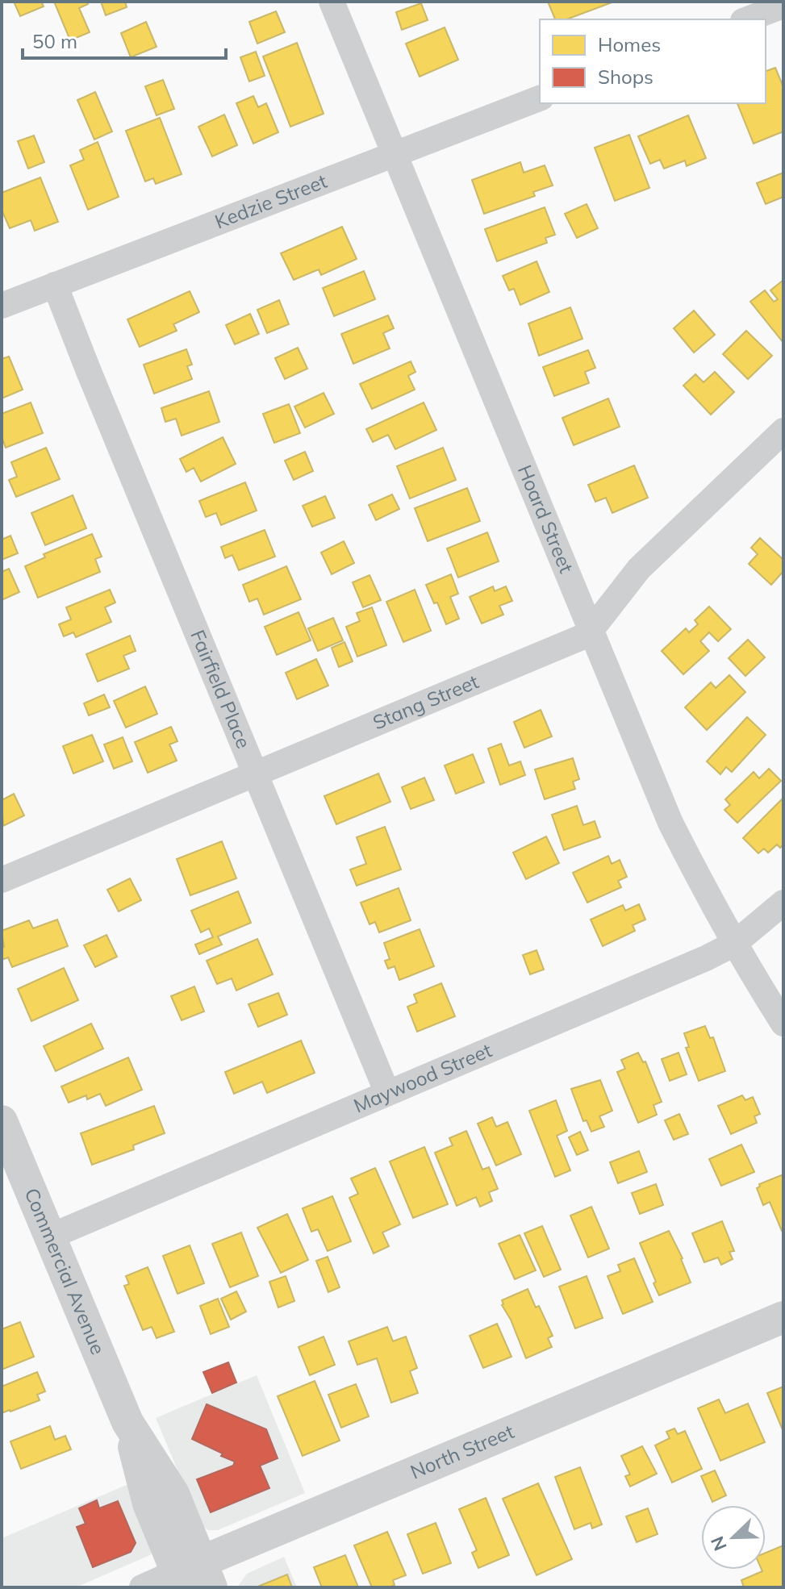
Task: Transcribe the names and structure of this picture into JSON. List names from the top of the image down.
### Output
{
  "streets": {
    "street": [
      "Kedzie Street",
      "Hoard Street",
      "Fairfield Place",
      "Stang Street",
      "Maywood Street",
      "Commercial Avenue",
      "North Street"
    ]
  },
  "crossings": [
    ["Kedzie Street", "Hoard Street"],
    ["Kedzie Street", "Fairfield Place"],
    ["Hoard Street", "Stang Street"],
    ["Hoard Street", "Maywood Street"],
    ["Fairfield Place", "Stang Street"],
    ["Fairfield Place", "Maywood Street"],
    ["Maywood Street", "Commercial Avenue"],
    ["Commercial Avenue", "North Street"]
  ],
  "legend": ["Homes", "Shops"],
  "scale_bar": "50 m",
  "north": "bottom left"
}
